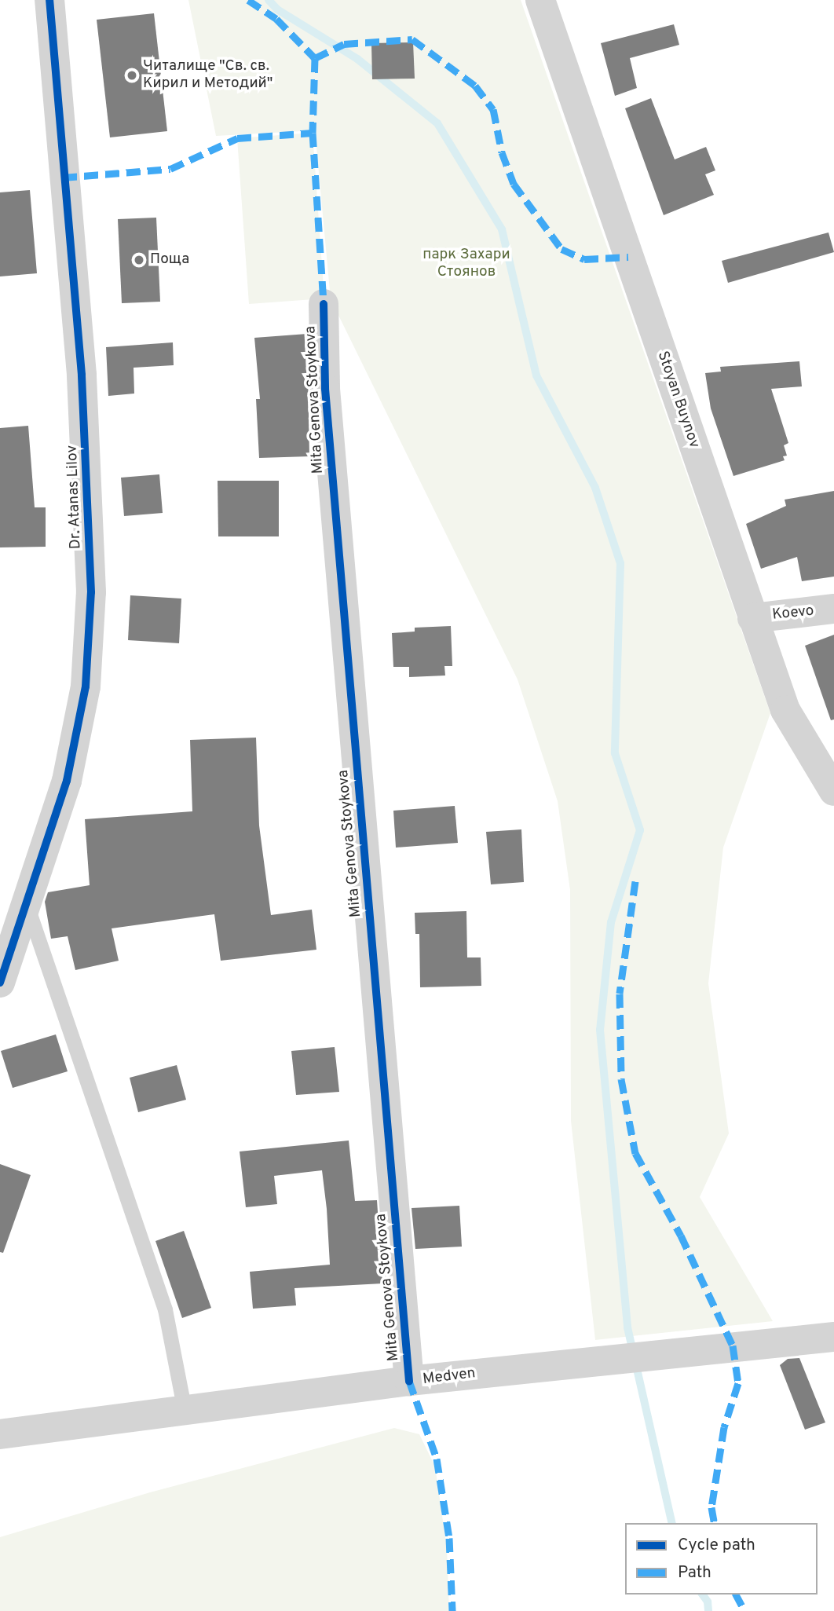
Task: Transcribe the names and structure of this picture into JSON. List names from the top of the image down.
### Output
{
  "streets": {
    "street": [
      "Mita Genova Stoykova",
      "Stoyan Buynov",
      "Dr. Atanas Lilov",
      "Koevo",
      "Medven"
    ]
  },
  "crossings": [
    ["Mita Genova Stoykova", "Medven"],
    ["Stoyan Buynov", "Koevo"]
  ],
  "parks": ["парк Захари Стоянов"],
  "places": ["Читалище \"Св. св. Кирил и Методий\"", "Поща"],
  "legend": ["Cycle path", "Path"]
}
